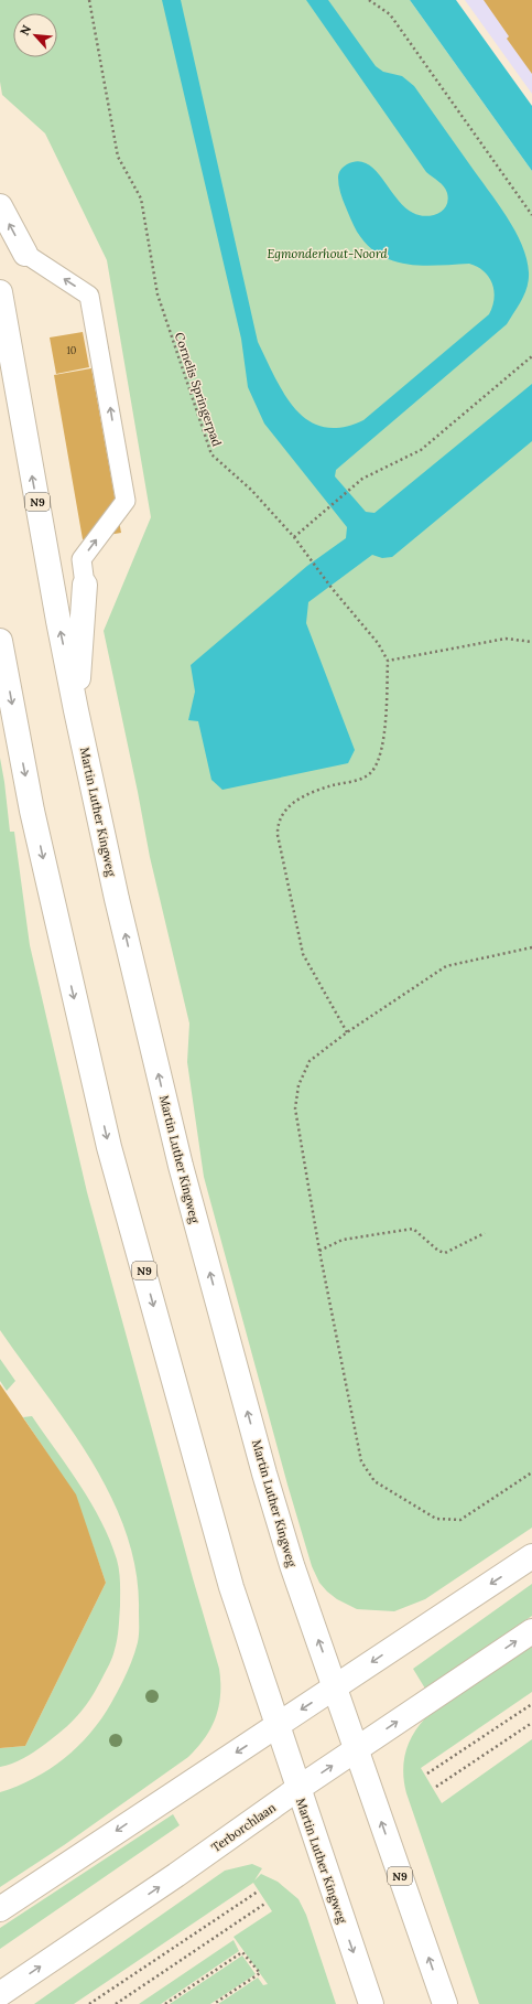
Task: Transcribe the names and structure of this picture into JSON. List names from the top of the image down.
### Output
{
  "streets": {
    "main road": ["N9", "Martin Luther Kingweg", "Terborchlaan"],
    "path": ["Cornelis Springerpad"]
  },
  "crossings": [
    ["N9", "Martin Luther Kingweg"],
    ["Martin Luther Kingweg", "Terborchlaan"]
  ],
  "parks": ["Egmonderhout-Noord"],
  "house_numbers": ["10"],
  "north": "top left"
}
